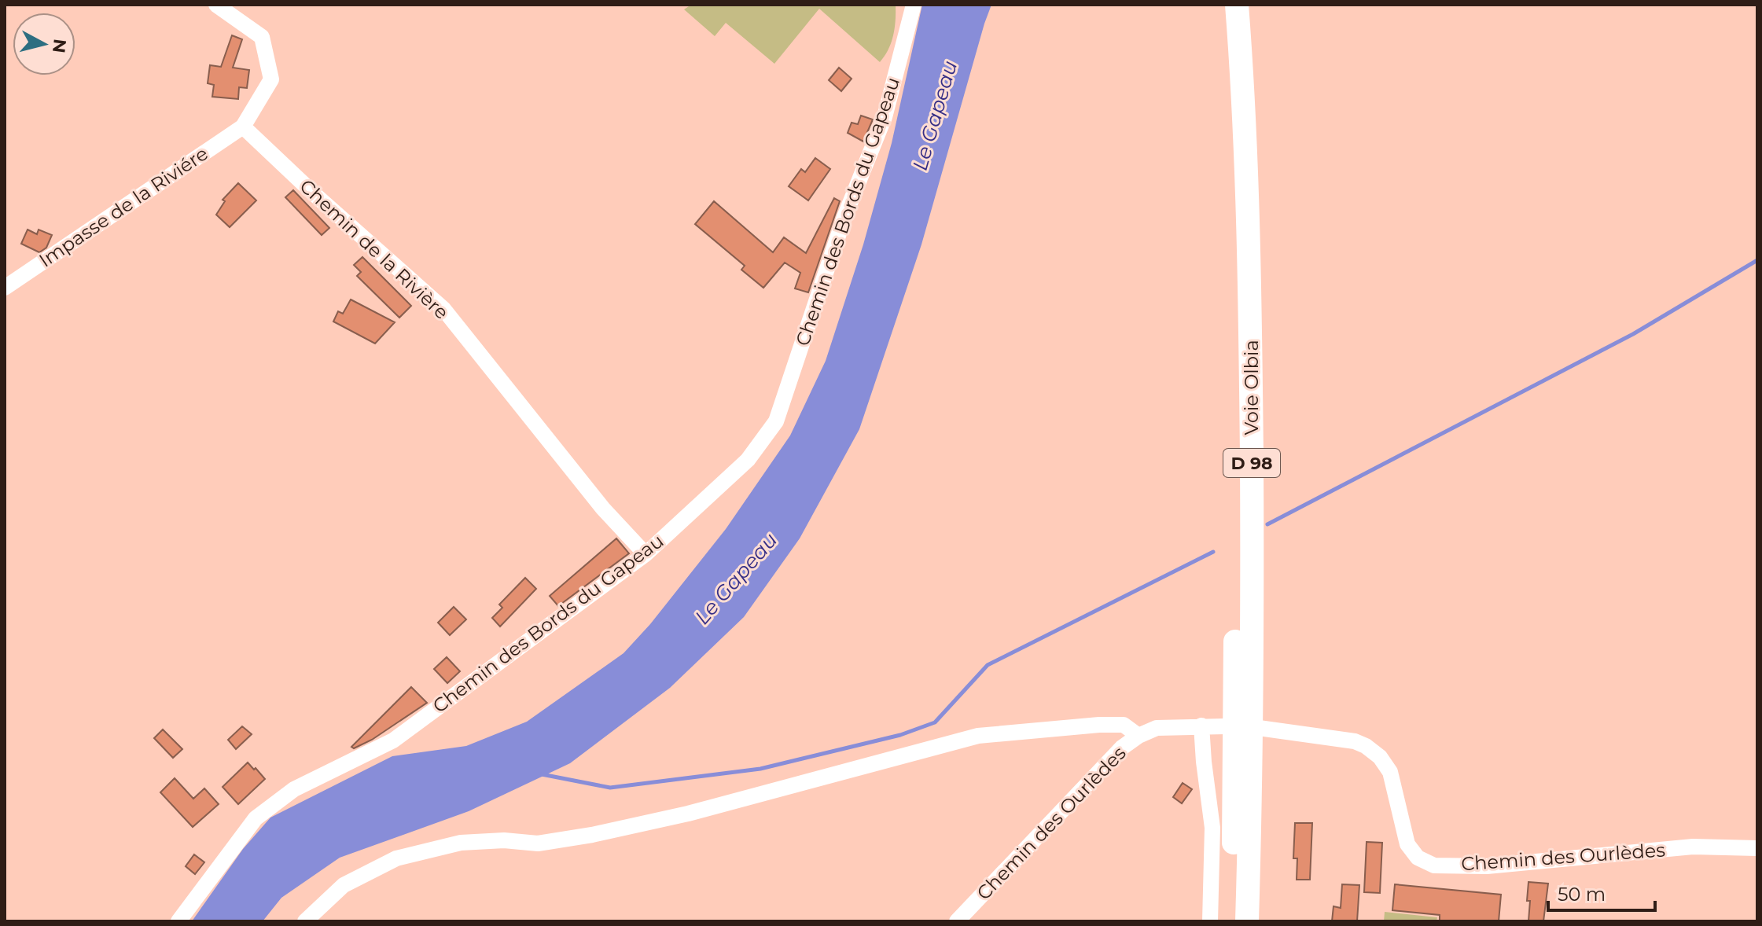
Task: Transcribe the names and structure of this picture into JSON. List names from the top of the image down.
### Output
{
  "streets": {
    "highway": ["Voie Olbia", "D 98"],
    "street": [
      "Impasse de la Riviére",
      "Chemin des Bords du Gapeau",
      "Chemin de la Rivière",
      "Chemin des Ourlèdes"
    ]
  },
  "crossings": [
    ["Impasse de la Riviére", "Chemin de la Rivière"],
    ["Chemin des Bords du Gapeau", "Chemin de la Rivière"]
  ],
  "water": ["Le Gapeau"],
  "scale_bar": "50 m",
  "north": "right"
}
